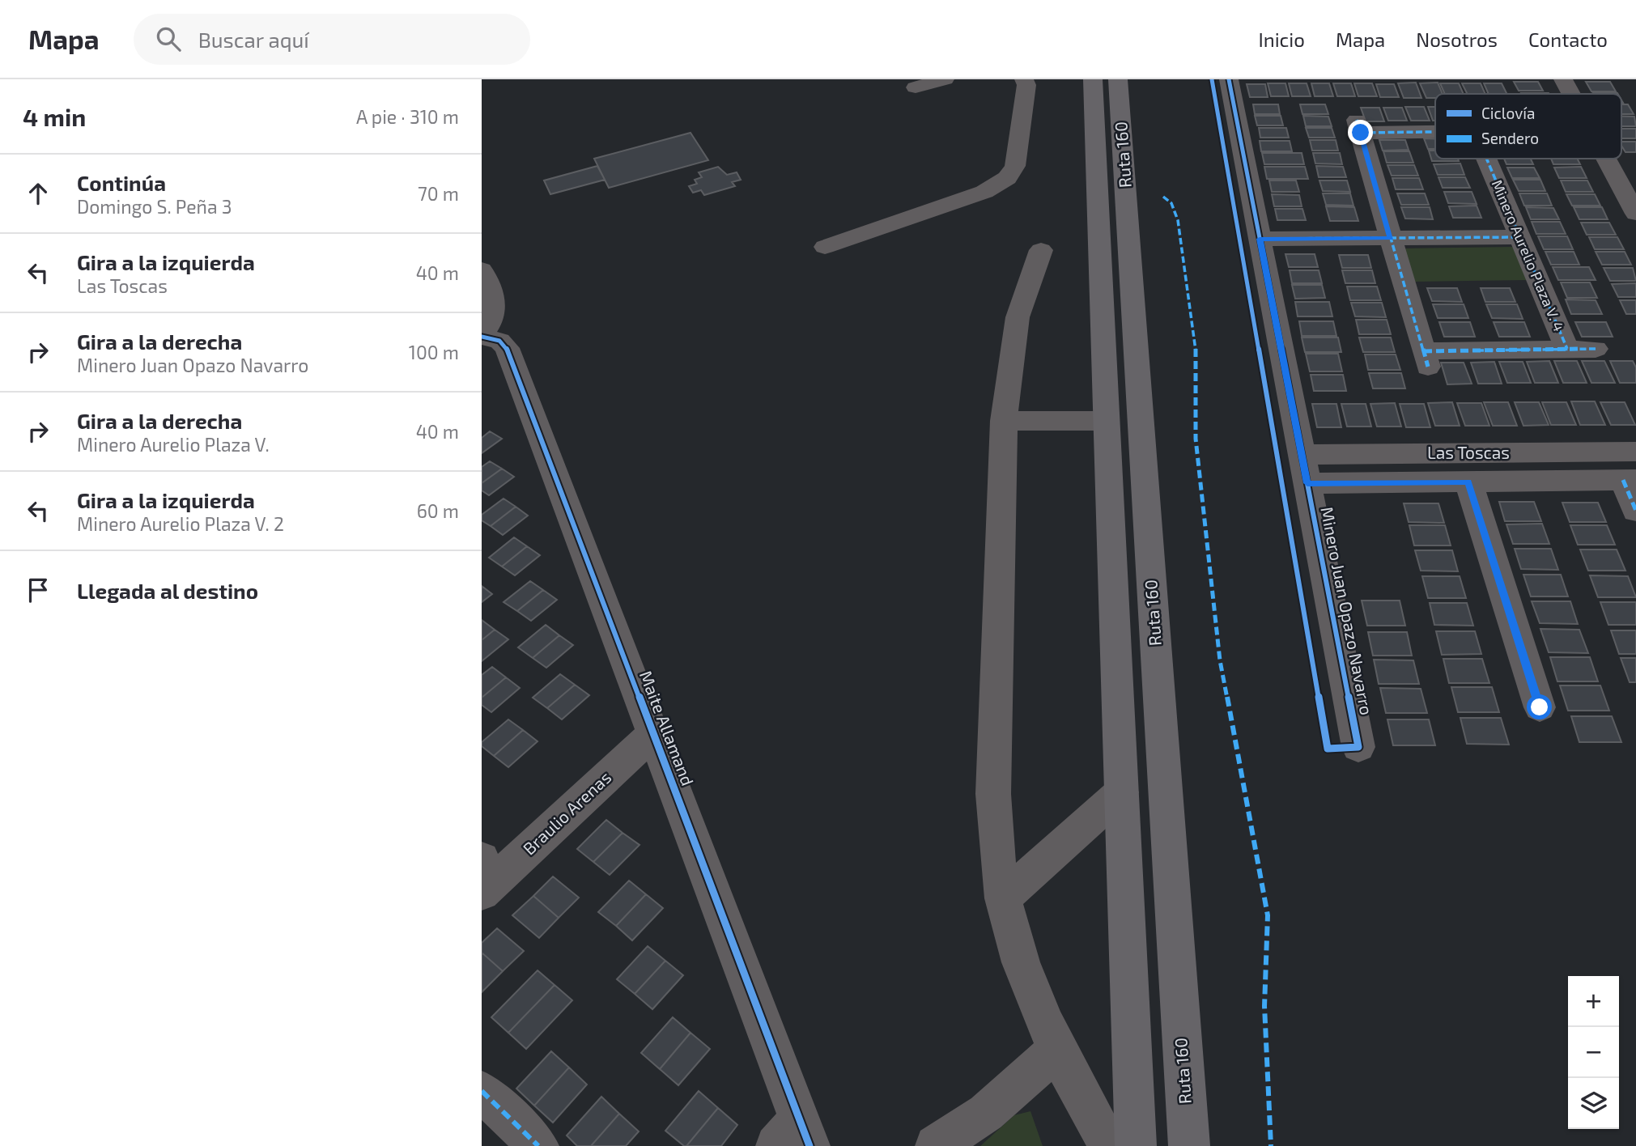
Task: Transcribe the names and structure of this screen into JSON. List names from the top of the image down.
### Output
{
  "streets": {
    "highway": ["Ruta 160"],
    "street": [
      "Minero Aurelio Plaza V. 4",
      "Las Toscas",
      "Minero Juan Opazo Navarro",
      "Maite Allamand",
      "Braulio Arenas"
    ]
  },
  "crossings": [
    ["Las Toscas", "Minero Juan Opazo Navarro"],
    ["Maite Allamand", "Braulio Arenas"]
  ],
  "legend": ["Ciclovía", "Sendero"],
  "page": {
    "header": "Mapa",
    "search": "Buscar aquí",
    "nav": [
      "Inicio",
      "Mapa",
      "Nosotros",
      "Contacto"
    ],
    "heading": ["4 min", "A pie · 310 m"],
    "list": [
      ["Continúa", "Domingo S. Peña 3", "70 m"],
      ["Gira a la izquierda", "Las Toscas", "40 m"],
      ["Gira a la derecha", "Minero Juan Opazo Navarro", "100 m"],
      ["Gira a la derecha", "Minero Aurelio Plaza V.", "40 m"],
      ["Gira a la izquierda", "Minero Aurelio Plaza V. 2", "60 m"],
      "Llegada al destino"
    ],
    "map_buttons": ["+", "−"]
  }
}
